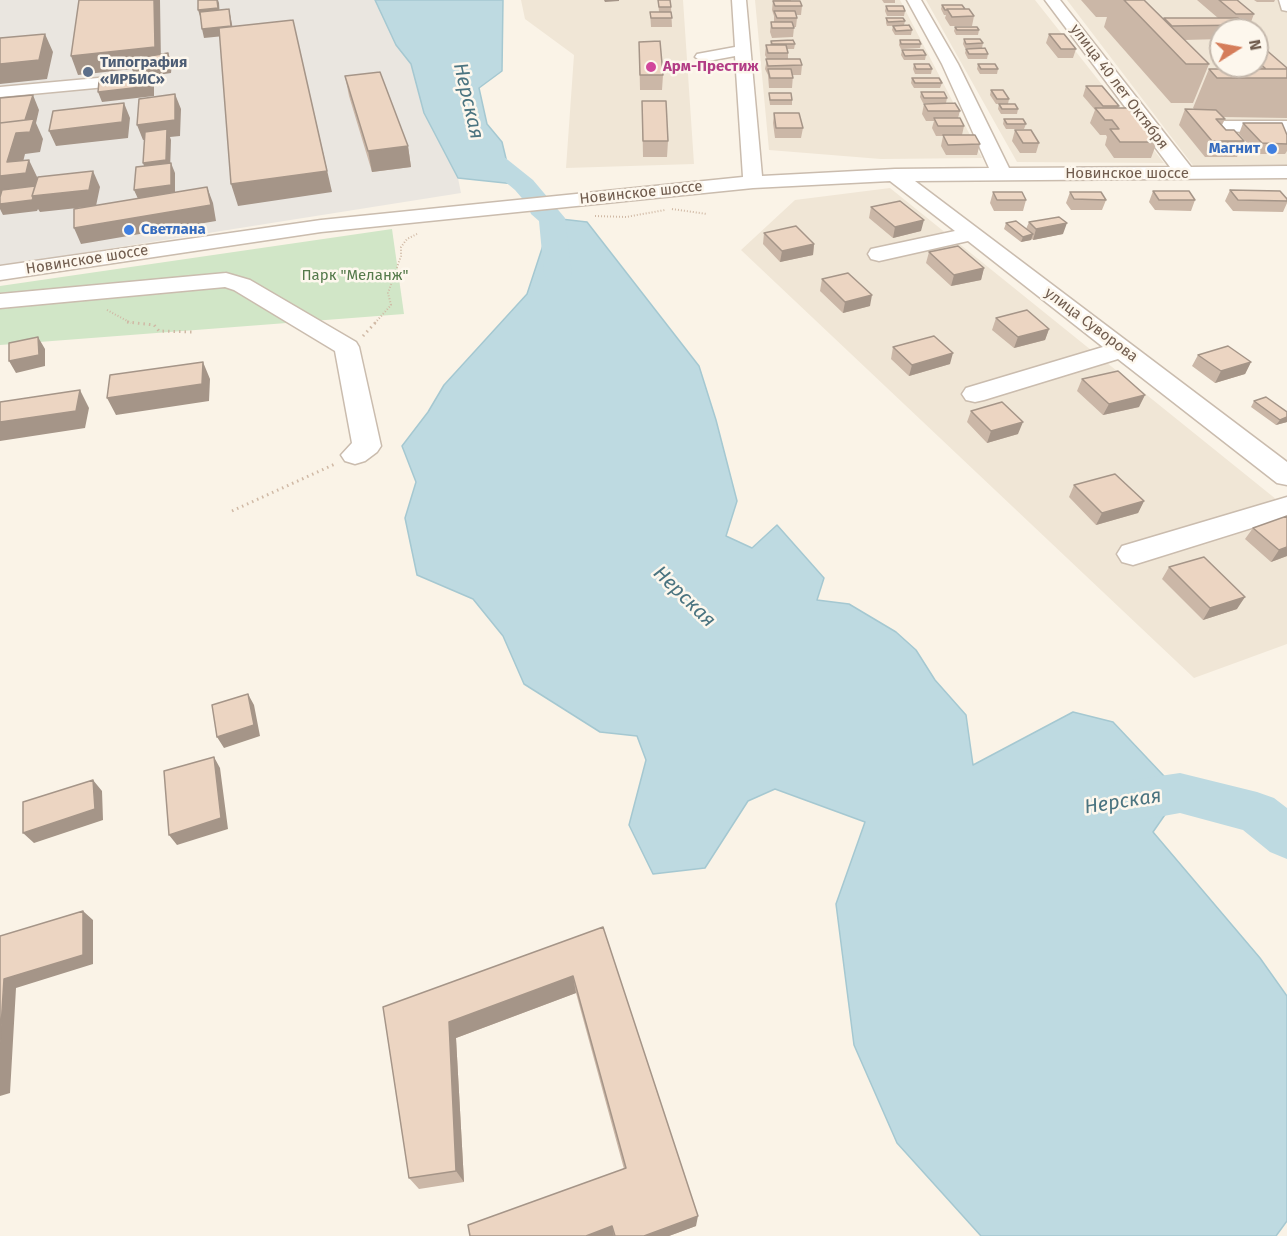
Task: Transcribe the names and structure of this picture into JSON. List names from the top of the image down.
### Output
{
  "streets": {
    "street": ["улица 40 лет Октября", "Новинское шоссе", "улица Суворова"]
  },
  "crossings": [
    ["улица 40 лет Октября", "Новинское шоссе"],
    ["Новинское шоссе", "улица Суворова"]
  ],
  "water": ["Нерская"],
  "parks": ["Парк \"Меланж\""],
  "places": [
    "Арм-Престиж",
    "Типография «ИРБИС»",
    "Магнит",
    "Светлана"
  ],
  "north": "right"
}
